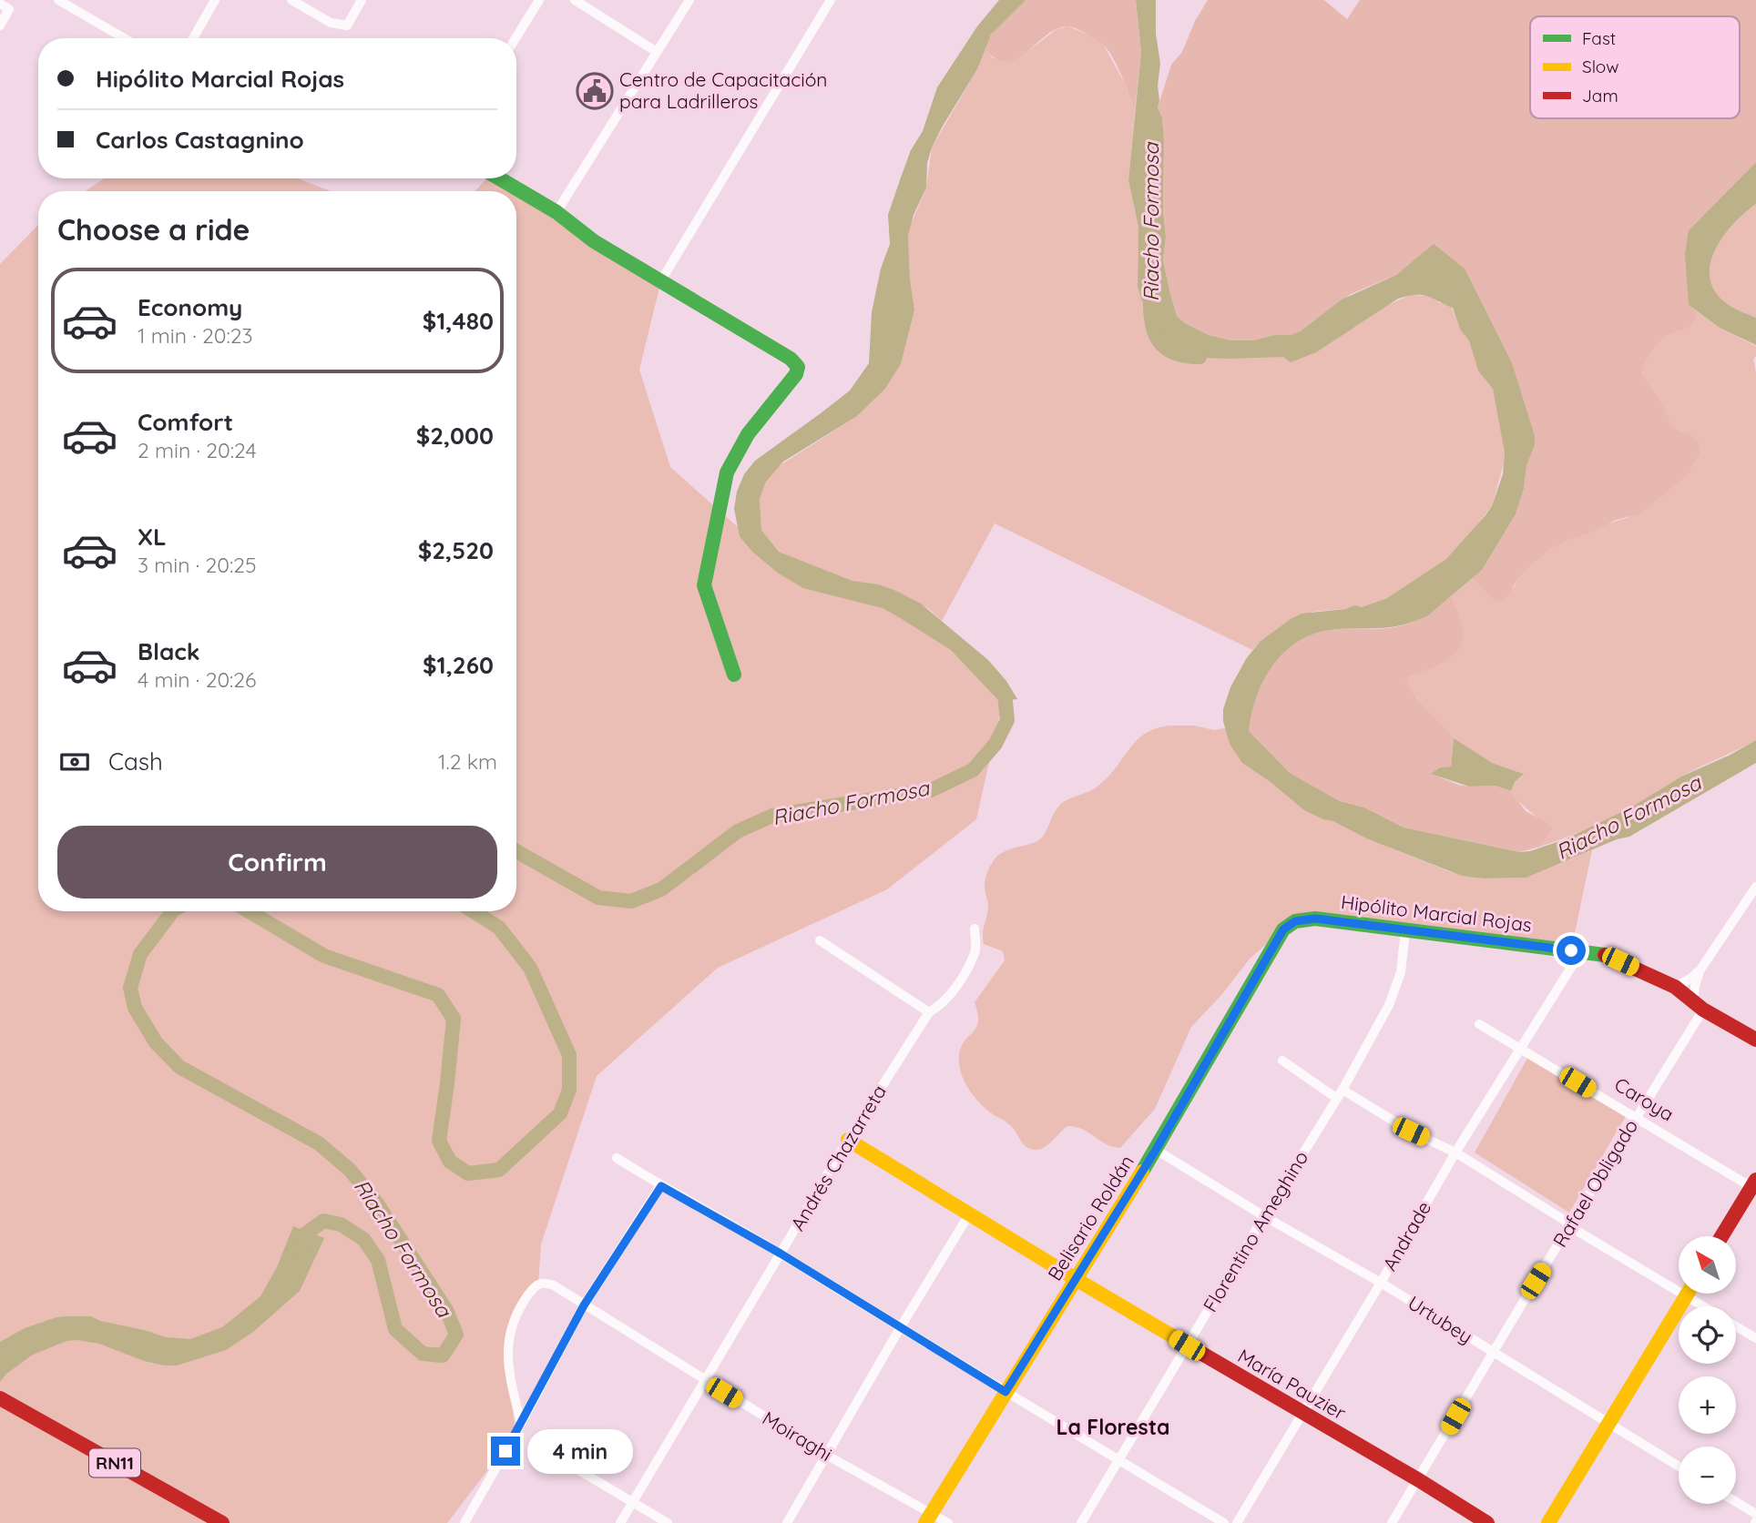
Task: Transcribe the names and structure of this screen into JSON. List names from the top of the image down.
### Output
{
  "streets": {
    "main road": [
      "Hipólito Marcial Rojas",
      "Belisario Roldán",
      "María Pauzier",
      "RN11"
    ],
    "street": [
      "Caroya",
      "Andrés Chazarreta",
      "Rafael Obligado",
      "Florentino Ameghino",
      "Andrade",
      "Urtubey",
      "Moiraghi"
    ]
  },
  "crossings": [
    ["Hipólito Marcial Rojas", "Rafael Obligado"],
    ["Hipólito Marcial Rojas", "Belisario Roldán"],
    ["Hipólito Marcial Rojas", "Florentino Ameghino"],
    ["Hipólito Marcial Rojas", "Andrade"],
    ["Caroya", "Rafael Obligado"],
    ["Caroya", "Andrade"],
    ["Andrés Chazarreta", "María Pauzier"],
    ["Andrés Chazarreta", "Moiraghi"],
    ["Rafael Obligado", "Urtubey"],
    ["Rafael Obligado", "María Pauzier"],
    ["Belisario Roldán", "Urtubey"],
    ["Belisario Roldán", "María Pauzier"],
    ["Belisario Roldán", "Moiraghi"],
    ["Florentino Ameghino", "Urtubey"],
    ["Florentino Ameghino", "María Pauzier"],
    ["Andrade", "Urtubey"],
    ["Andrade", "María Pauzier"]
  ],
  "districts": ["La Floresta"],
  "water": ["Riacho Formosa"],
  "places": {
    "public building": ["Centro de Capacitación para Ladrilleros"]
  },
  "legend": ["Fast", "Slow", "Jam"],
  "north": "top left",
  "page": {
    "banner": ["Hipólito Marcial Rojas", "Carlos Castagnino"],
    "heading": "Choose a ride",
    "list": [
      {
        "name": "Economy",
        "note": "1 min · 20:23",
        "value": "$1,480"
      },
      {
        "name": "Comfort",
        "note": "2 min · 20:24",
        "value": "$2,000"
      },
      {
        "name": "XL",
        "note": "3 min · 20:25",
        "value": "$2,520"
      },
      {
        "name": "Black",
        "note": "4 min · 20:26",
        "value": "$1,260"
      }
    ],
    "pay": ["Cash", "1.2 km"],
    "buttons": "Confirm",
    "map_buttons": ["+", "−"],
    "bubble": "4 min"
  }
}
